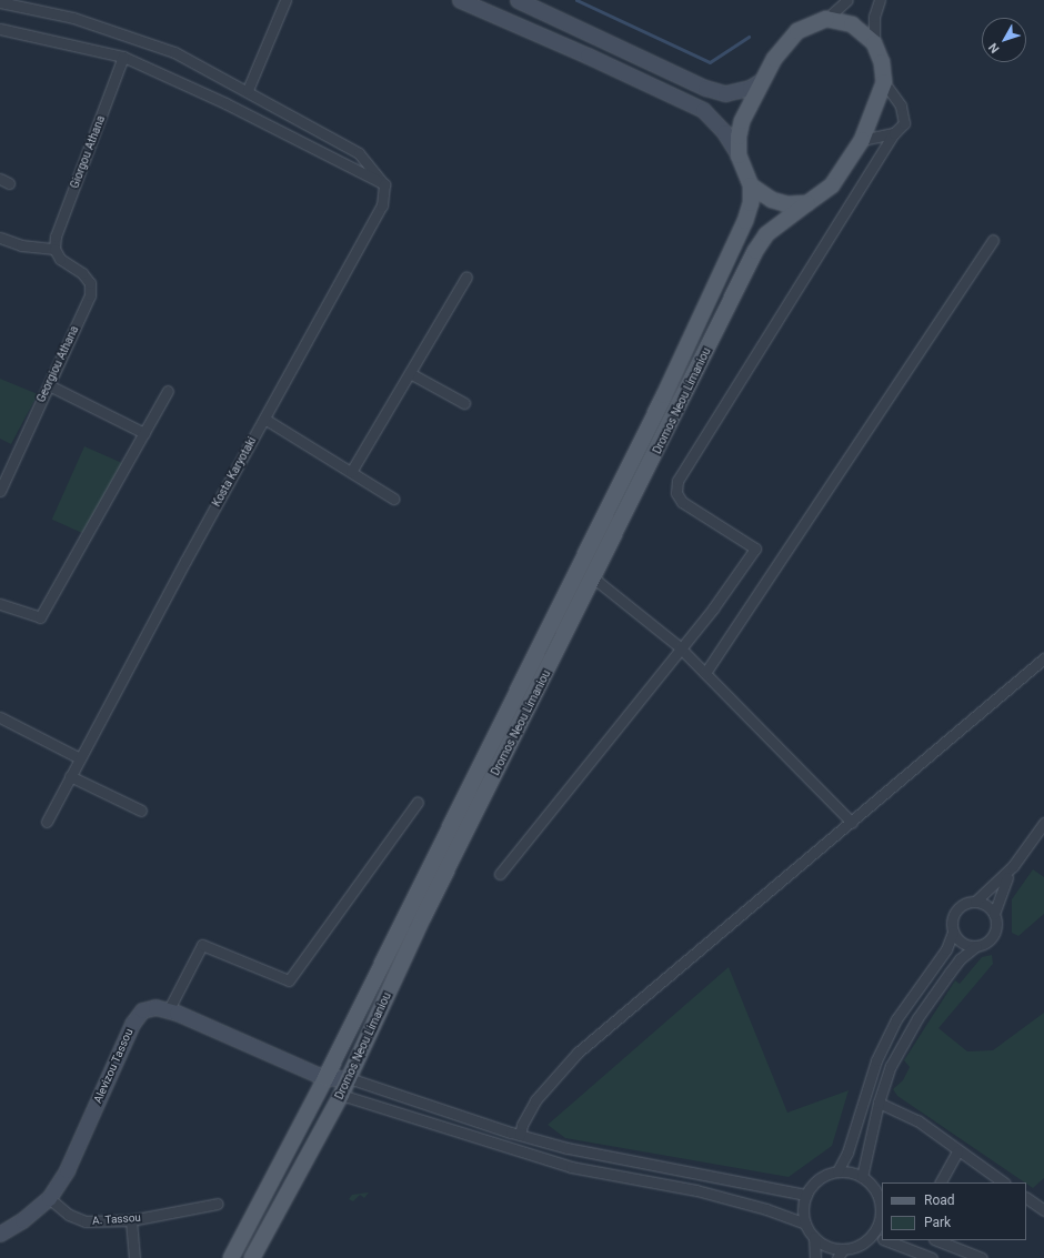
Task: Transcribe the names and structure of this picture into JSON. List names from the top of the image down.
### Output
{
  "streets": {
    "main road": ["Dromos Neou Limaniou", "Alevizou Tassou"],
    "street": [
      "Giorgou Athana",
      "Georgiou Athana",
      "Kosta Karyotaki",
      "A. Tassou"
    ]
  },
  "crossings": [
    ["Giorgou Athana", "Georgiou Athana"],
    ["Dromos Neou Limaniou", "Alevizou Tassou"],
    ["Alevizou Tassou", "A. Tassou"]
  ],
  "legend": ["Road", "Park"],
  "north": "bottom left"
}
